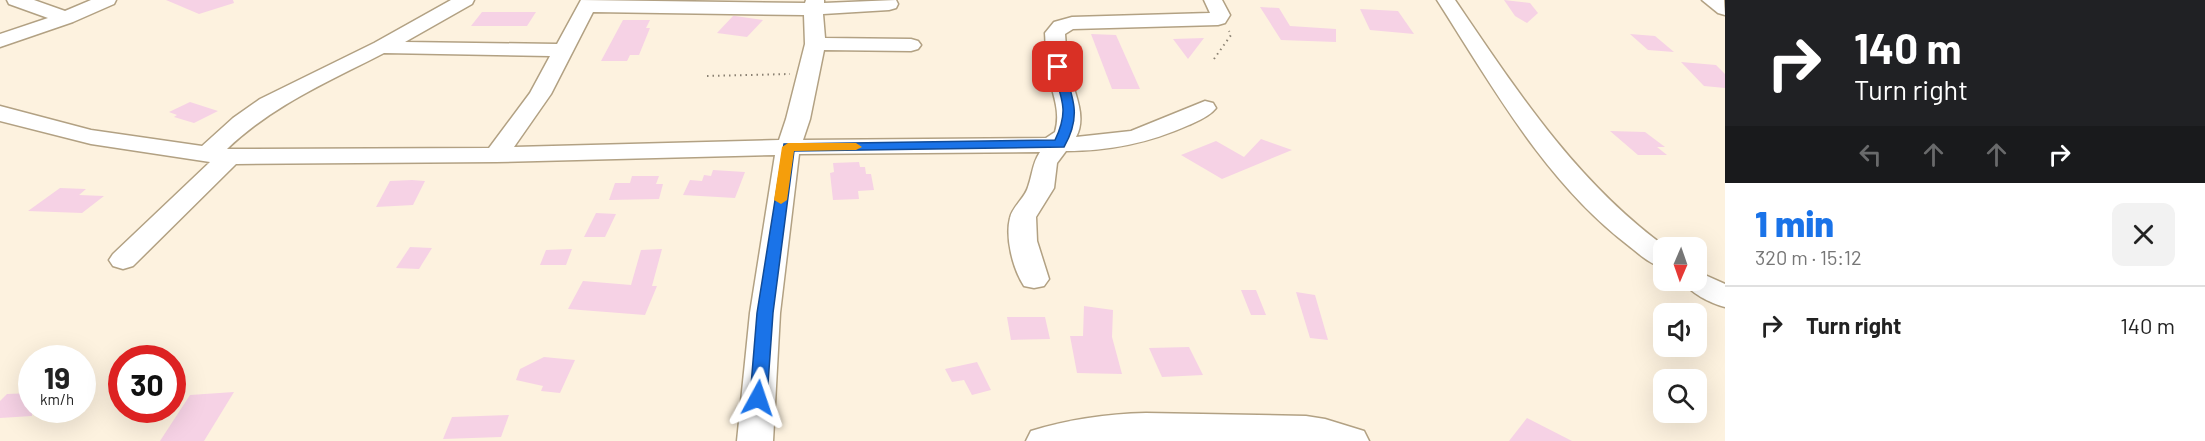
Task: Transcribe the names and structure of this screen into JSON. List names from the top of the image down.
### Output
{
  "north": "bottom",
  "page": {
    "turn": ["140 m", "Turn right"],
    "heading": ["1 min", "320 m · 15:12"],
    "list": [
      {
        "name": "Turn right",
        "value": "140 m"
      }
    ],
    "speed": "19 km/h",
    "limit": "30"
  }
}
